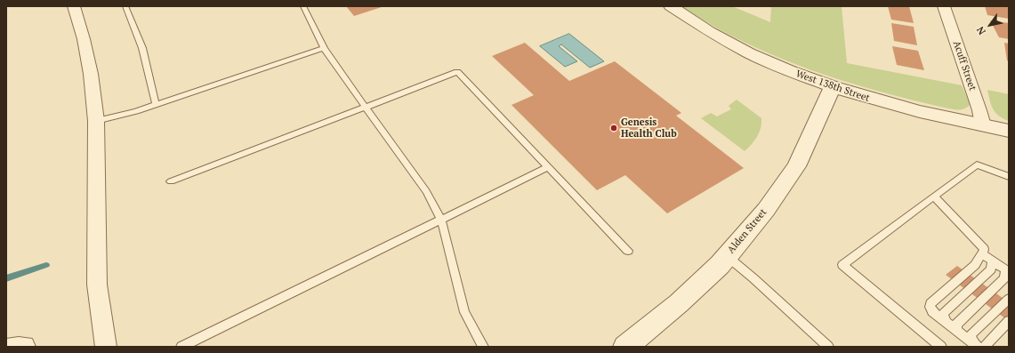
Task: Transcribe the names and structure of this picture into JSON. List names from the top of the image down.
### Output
{
  "streets": {
    "street": ["Acuff Street", "West 138th Street", "Alden Street"]
  },
  "crossings": [
    ["Acuff Street", "West 138th Street"],
    ["West 138th Street", "Alden Street"]
  ],
  "places": ["Genesis Health Club"],
  "north": "bottom left"
}
